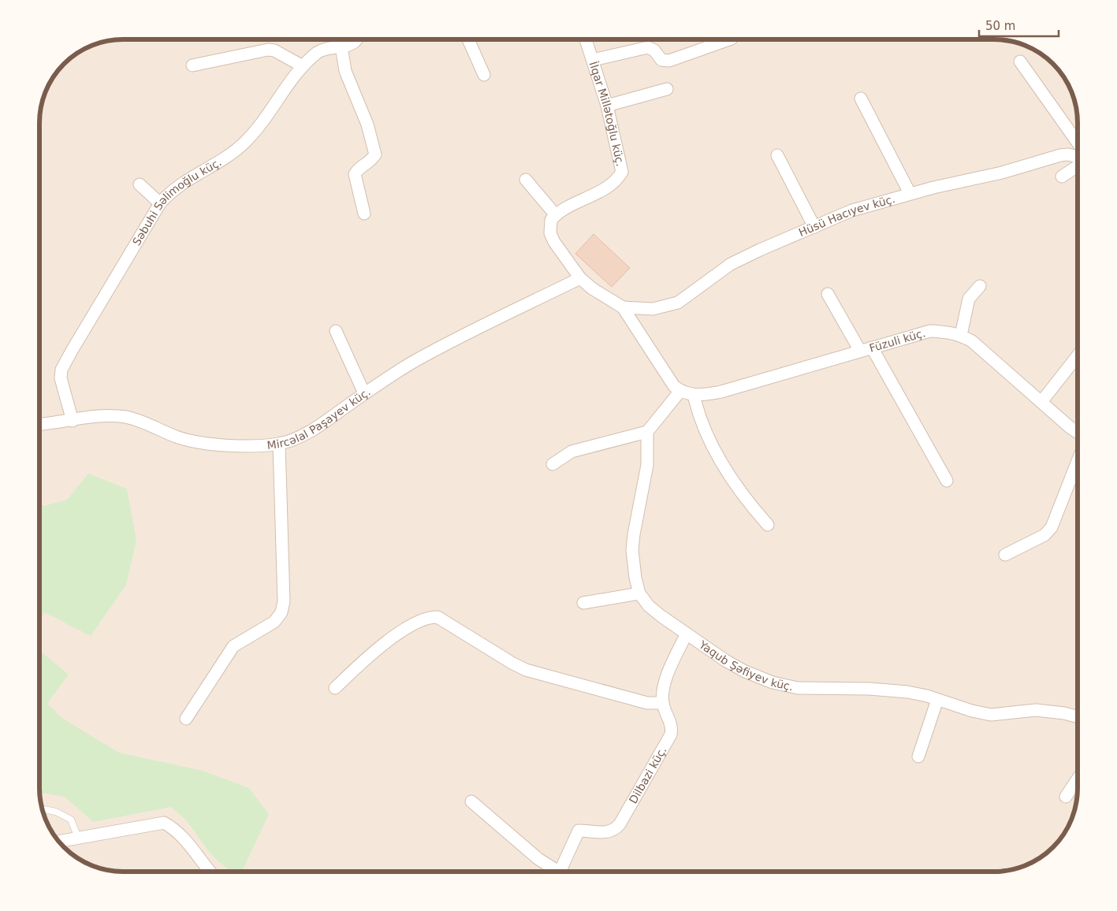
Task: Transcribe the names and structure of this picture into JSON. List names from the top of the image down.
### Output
{
  "streets": {
    "street": [
      "İlqar Millətoğlu küç.",
      "Səbuhi Səlimoğlu küç.",
      "Hüsü Hacıyev küç.",
      "Füzuli küç.",
      "Mircəlal Paşayev küç.",
      "Yaqub Şəfiyev küç.",
      "Dilbazi küç."
    ]
  },
  "crossings": [
    ["Səbuhi Səlimoğlu küç.", "Mircəlal Paşayev küç."],
    ["Yaqub Şəfiyev küç.", "Dilbazi küç."]
  ],
  "scale_bar": "50 m"
}
